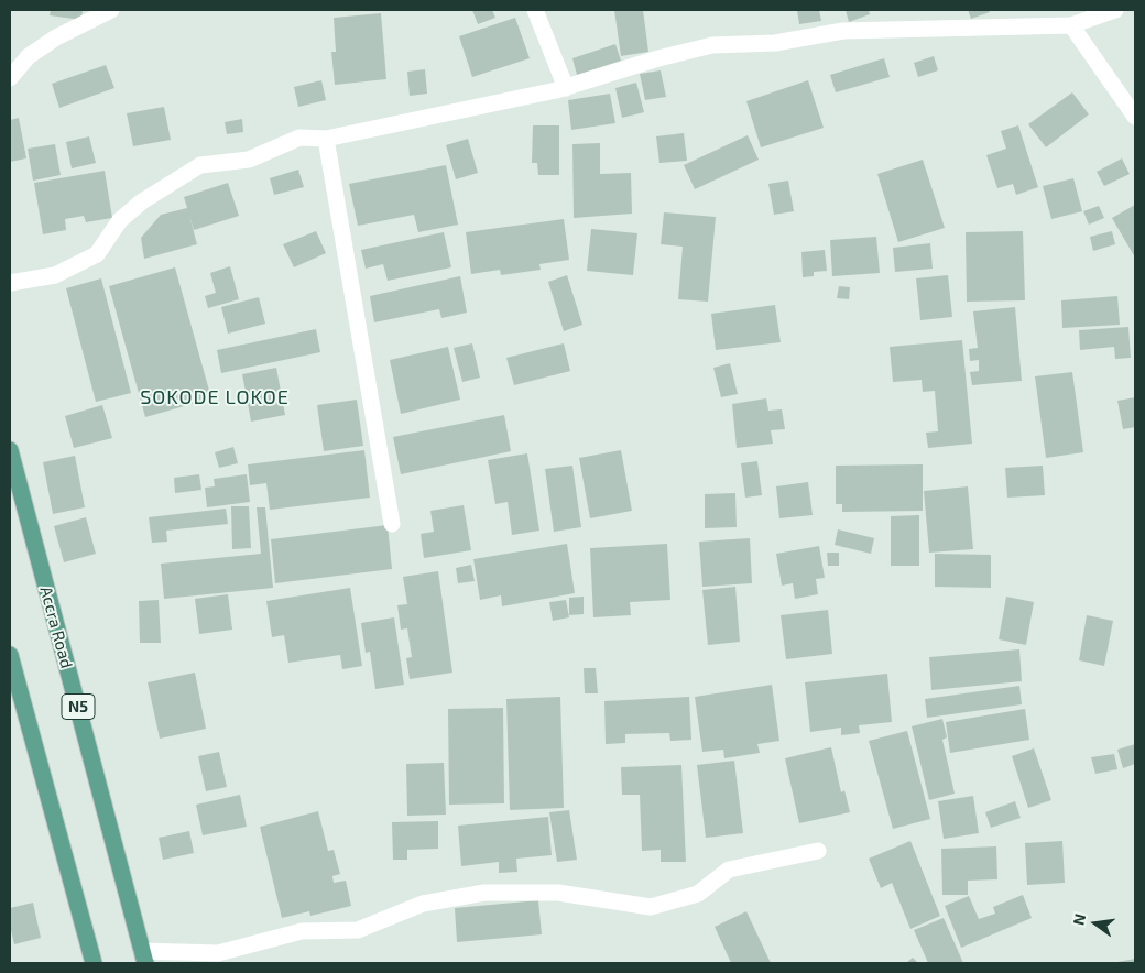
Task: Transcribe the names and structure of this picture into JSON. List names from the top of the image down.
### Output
{
  "streets": {
    "main road": ["Accra Road", "N5"]
  },
  "districts": ["SOKODE LOKOE"],
  "north": "left"
}
